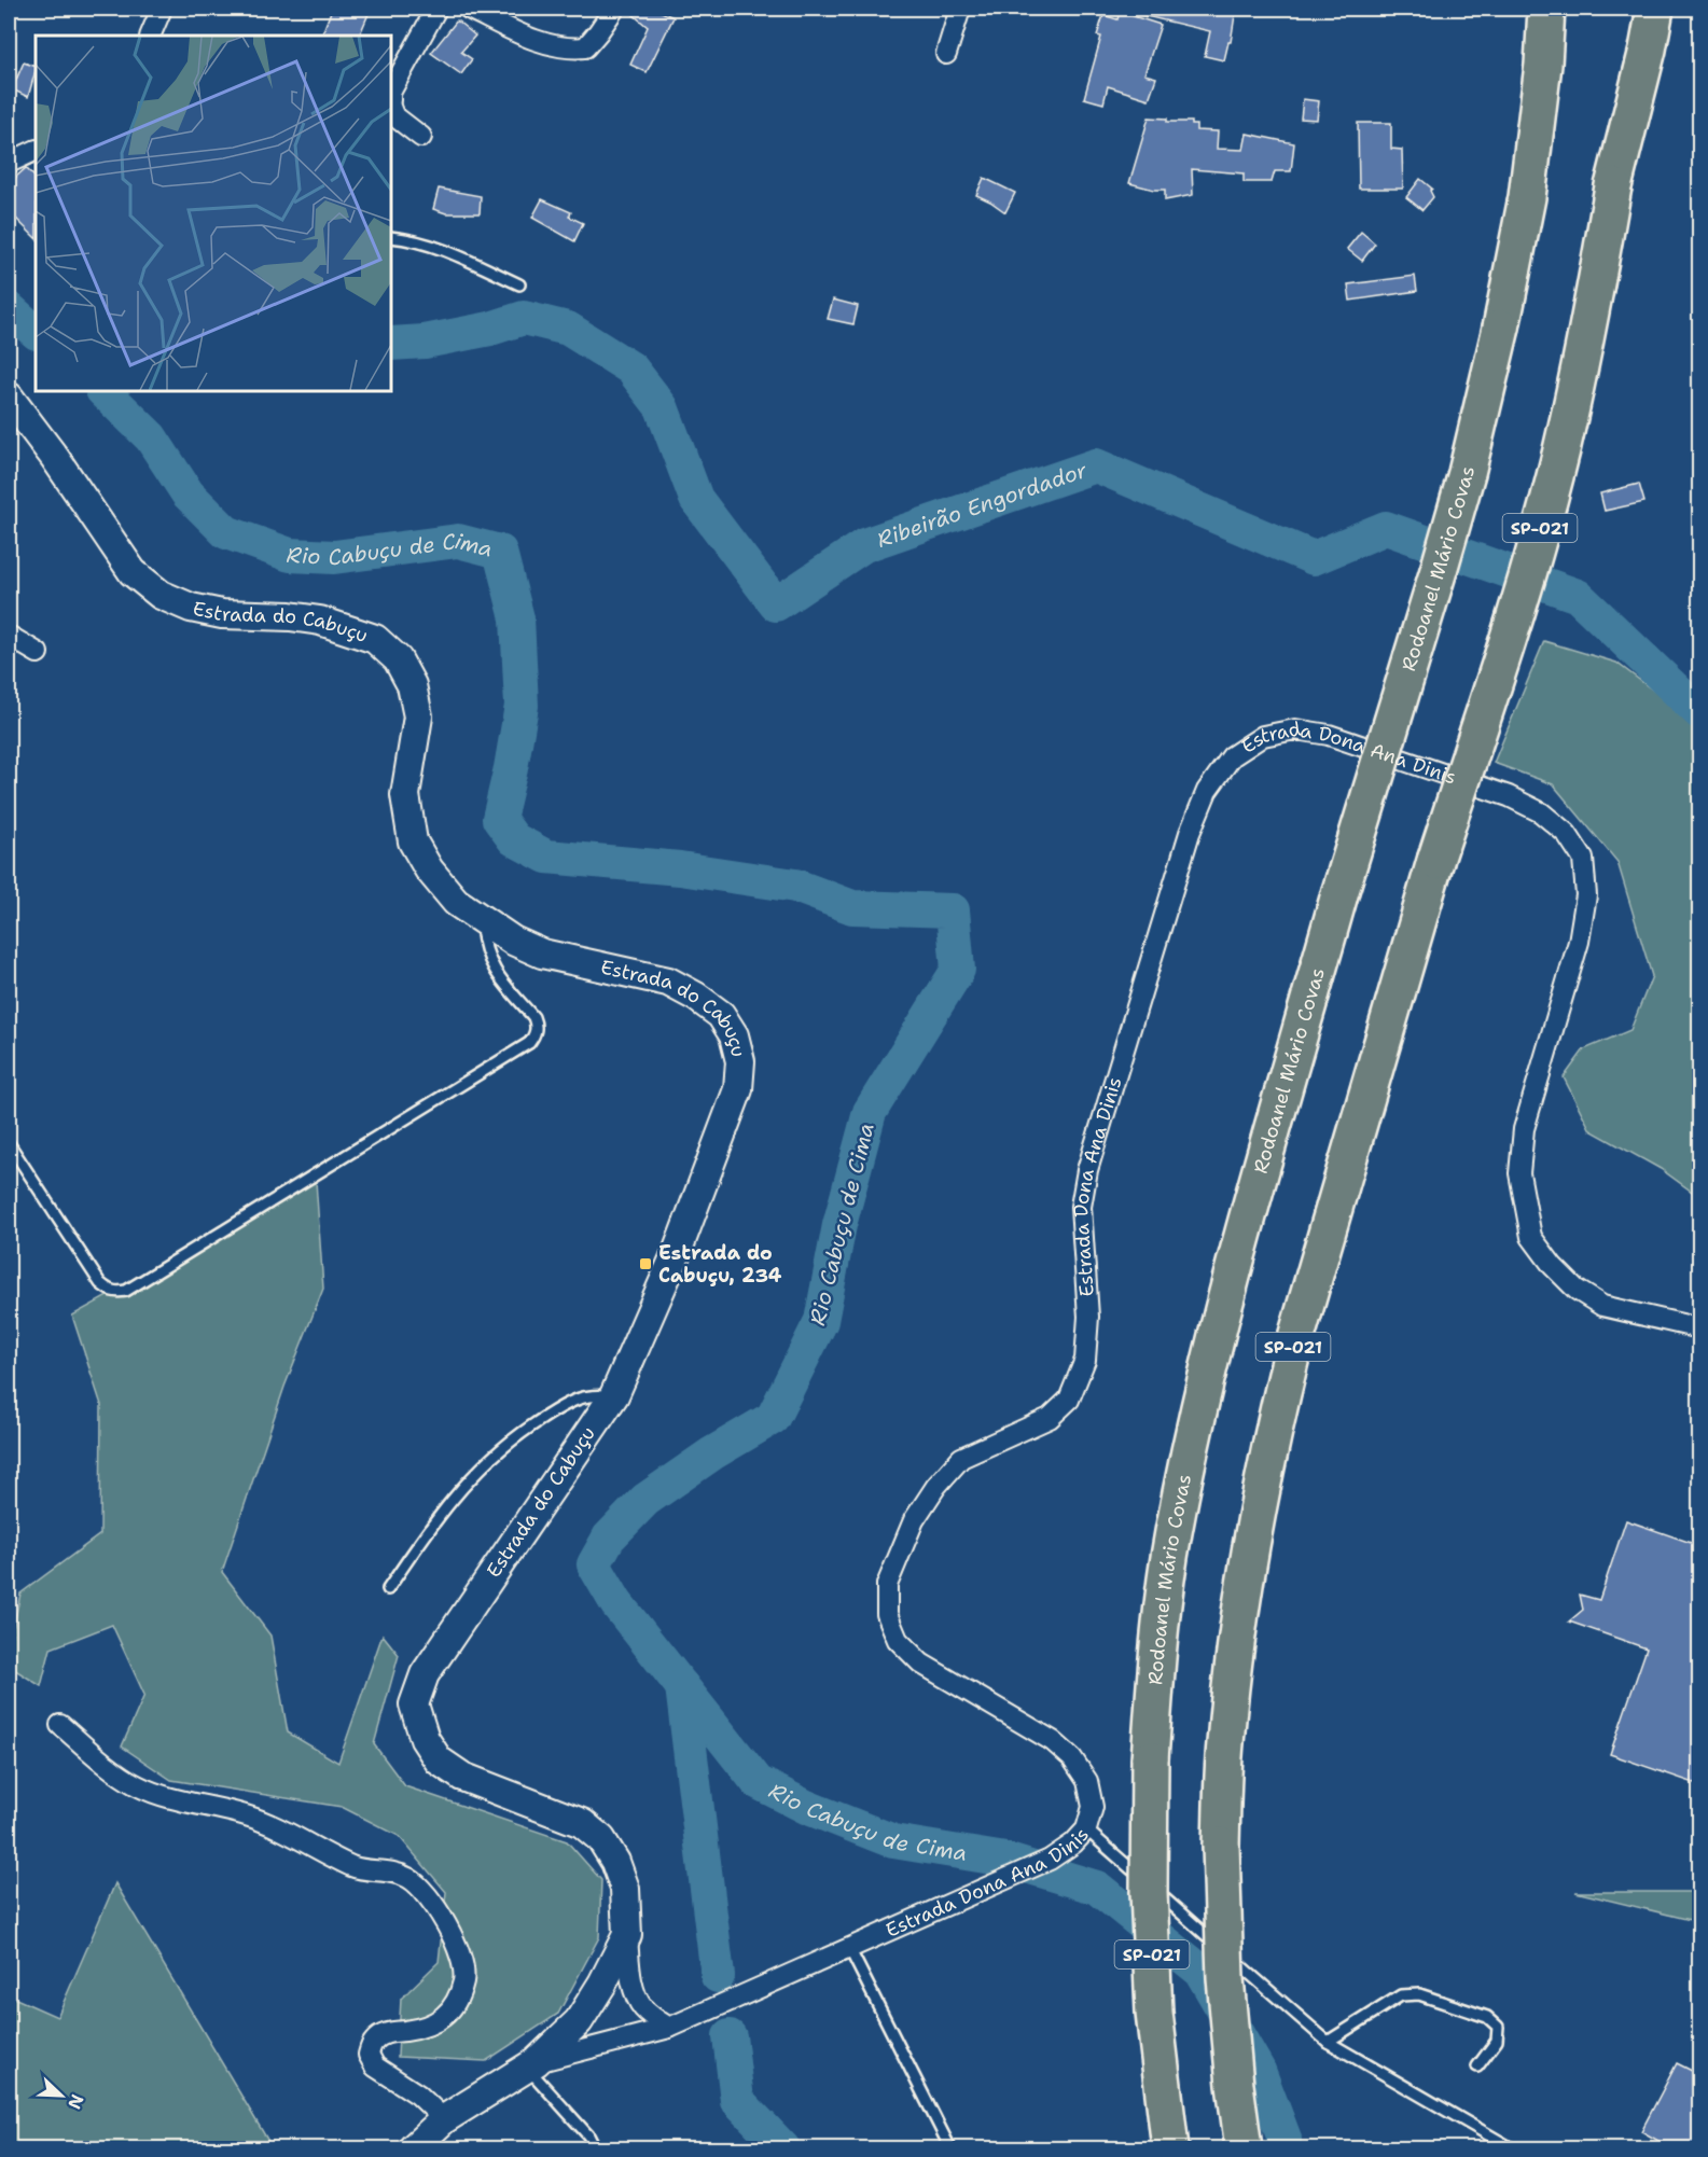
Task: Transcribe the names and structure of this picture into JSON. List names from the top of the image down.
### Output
{
  "streets": {
    "highway": ["SP-021", "Rodoanel Mário Covas"],
    "main road": ["Estrada do Cabuçu"],
    "street": ["Estrada Dona Ana Dinis"]
  },
  "crossings": [
    ["Estrada do Cabuçu", "Estrada Dona Ana Dinis"]
  ],
  "water": ["Ribeirão Engordador", "Rio Cabuçu de Cima"],
  "places": {
    "transit": ["Estrada do Cabuçu, 234"]
  },
  "north": "bottom right"
}
